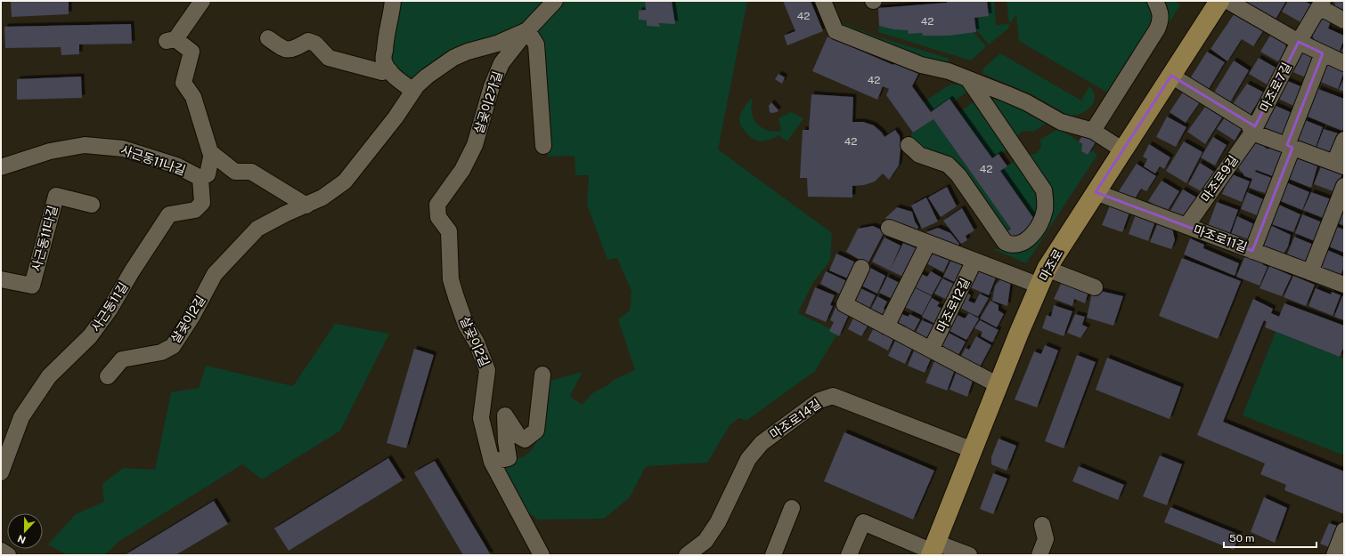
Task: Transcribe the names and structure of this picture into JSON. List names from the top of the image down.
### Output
{
  "streets": {
    "main road": ["마조로"],
    "street": [
      "마조로7길",
      "살곶이2가길",
      "사근동11나길",
      "마조로9길",
      "사근동11다길",
      "마조로11길",
      "마조로12길",
      "사근동11길",
      "살곶이2길",
      "마조로14길"
    ]
  },
  "crossings": [
    ["마조로7길", "마조로9길"],
    ["살곶이2가길", "살곶이2길"],
    ["사근동11나길", "사근동11길"],
    ["마조로9길", "마조로11길"],
    ["마조로11길", "마조로"],
    ["마조로", "마조로14길"]
  ],
  "house_numbers": [
    "42",
    "42",
    "42",
    "42",
    "42"
  ],
  "scale_bar": "50 m",
  "north": "bottom"
}
